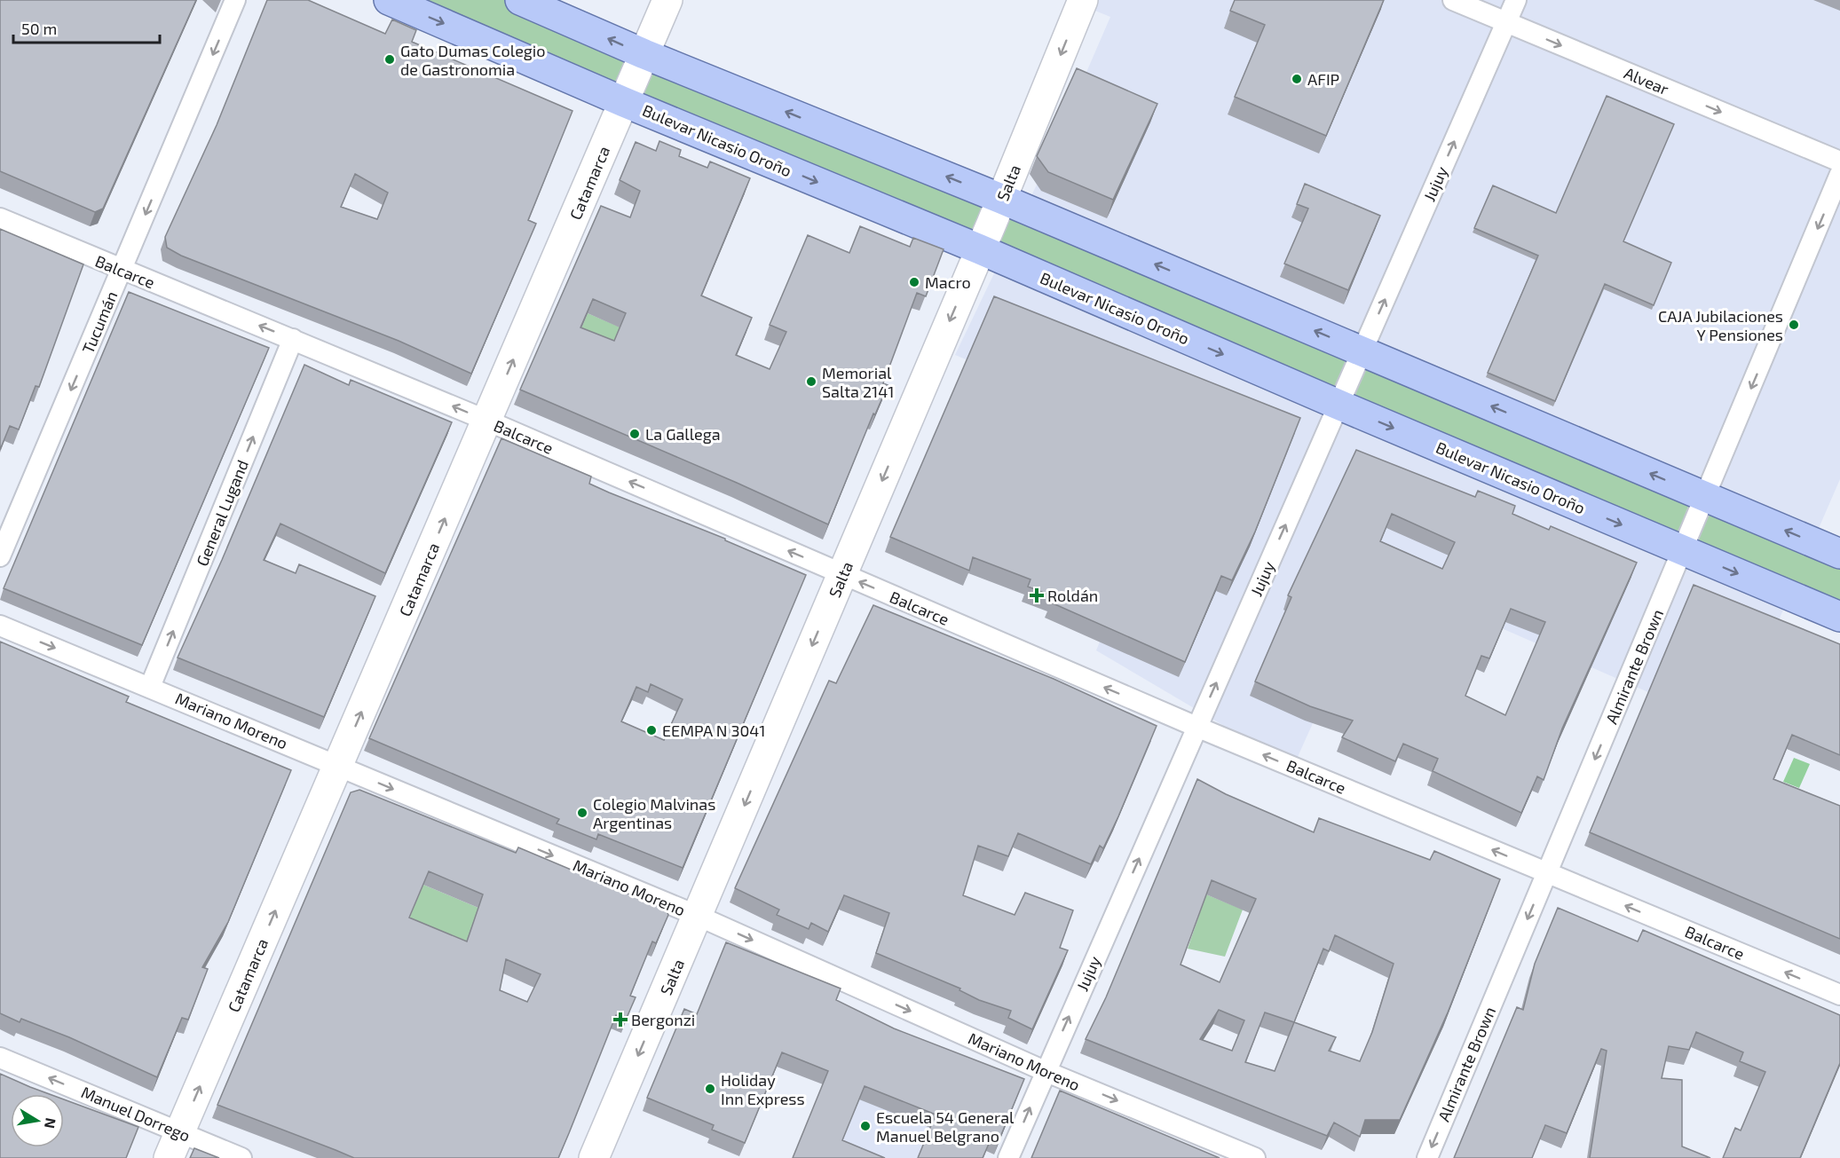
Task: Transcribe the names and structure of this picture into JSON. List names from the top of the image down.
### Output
{
  "streets": {
    "main road": ["Bulevar Nicasio Oroño", "Catamarca", "Salta"],
    "street": [
      "Alvear",
      "Jujuy",
      "Balcarce",
      "Tucumán",
      "General Lugand",
      "Almirante Brown",
      "Mariano Moreno",
      "Manuel Dorrego"
    ]
  },
  "crossings": [
    ["Alvear", "Jujuy"],
    ["Bulevar Nicasio Oroño", "Catamarca"],
    ["Bulevar Nicasio Oroño", "Salta"],
    ["Bulevar Nicasio Oroño", "Jujuy"],
    ["Bulevar Nicasio Oroño", "Almirante Brown"],
    ["Catamarca", "Balcarce"],
    ["Catamarca", "Mariano Moreno"],
    ["Catamarca", "Manuel Dorrego"],
    ["Salta", "Balcarce"],
    ["Salta", "Mariano Moreno"],
    ["Jujuy", "Balcarce"],
    ["Jujuy", "Mariano Moreno"],
    ["Balcarce", "Tucumán"],
    ["Balcarce", "General Lugand"],
    ["Balcarce", "Almirante Brown"],
    ["General Lugand", "Mariano Moreno"]
  ],
  "one_way": [
    "Alvear",
    "Catamarca",
    "Salta",
    "Jujuy",
    "Balcarce",
    "Tucumán",
    "General Lugand",
    "Almirante Brown",
    "Mariano Moreno",
    "Manuel Dorrego"
  ],
  "places": {
    "other": [
      "Gato Dumas Colegio de Gastronomia",
      "AFIP",
      "Macro",
      "CAJA Jubilaciones Y Pensiones",
      "Memorial Salta 2141",
      "La Gallega",
      "EEMPA N 3041",
      "Colegio Malvinas Argentinas",
      "Holiday Inn Express",
      "Escuela 54 General Manuel Belgrano"
    ],
    "health": ["Roldán", "Bergonzi"]
  },
  "scale_bar": "50 m",
  "north": "right"
}
